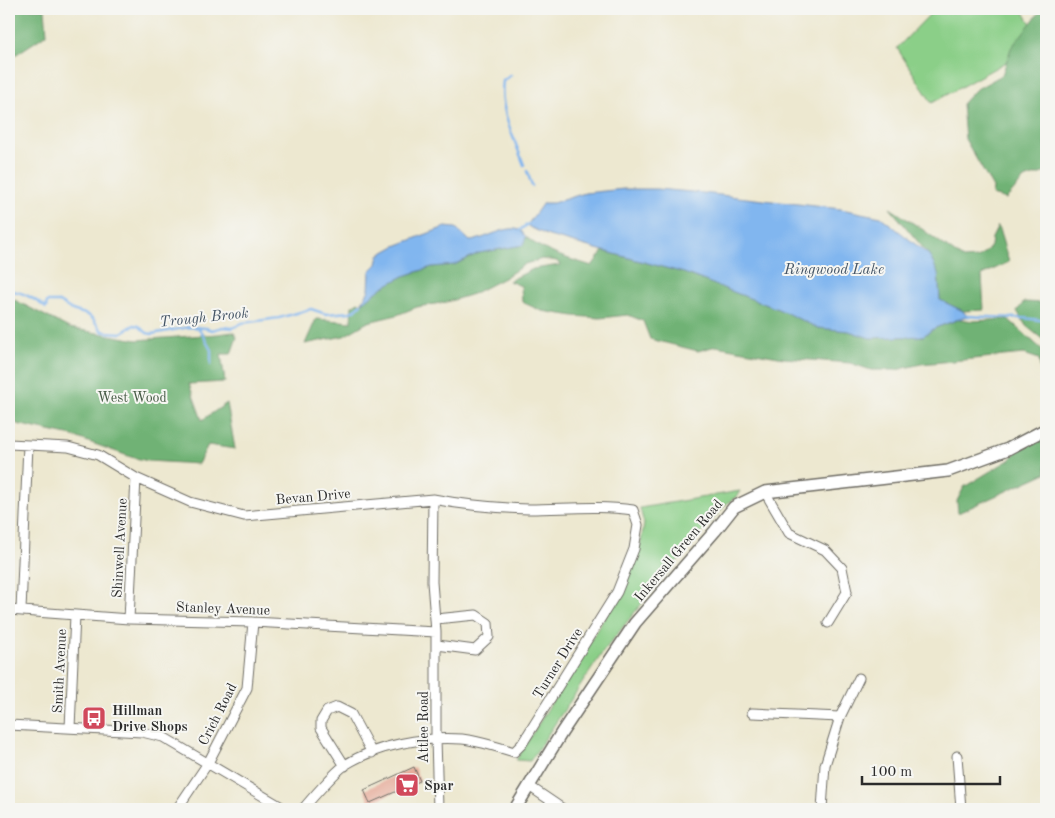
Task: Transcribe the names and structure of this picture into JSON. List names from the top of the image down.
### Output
{
  "streets": {
    "street": [
      "Bevan Drive",
      "Shinwell Avenue",
      "Inkersall Green Road",
      "Stanley Avenue",
      "Turner Drive",
      "Smith Avenue",
      "Crich Road",
      "Attlee Road"
    ]
  },
  "crossings": [
    ["Bevan Drive", "Shinwell Avenue"],
    ["Bevan Drive", "Turner Drive"],
    ["Bevan Drive", "Attlee Road"],
    ["Shinwell Avenue", "Stanley Avenue"],
    ["Stanley Avenue", "Smith Avenue"],
    ["Stanley Avenue", "Crich Road"],
    ["Stanley Avenue", "Attlee Road"],
    ["Turner Drive", "Attlee Road"]
  ],
  "water": ["Ringwood Lake", "Trough Brook"],
  "parks": ["West Wood"],
  "places": {
    "bus stop": ["Hillman Drive Shops"],
    "supermarket": ["Spar"]
  },
  "scale_bar": "100 m"
}
